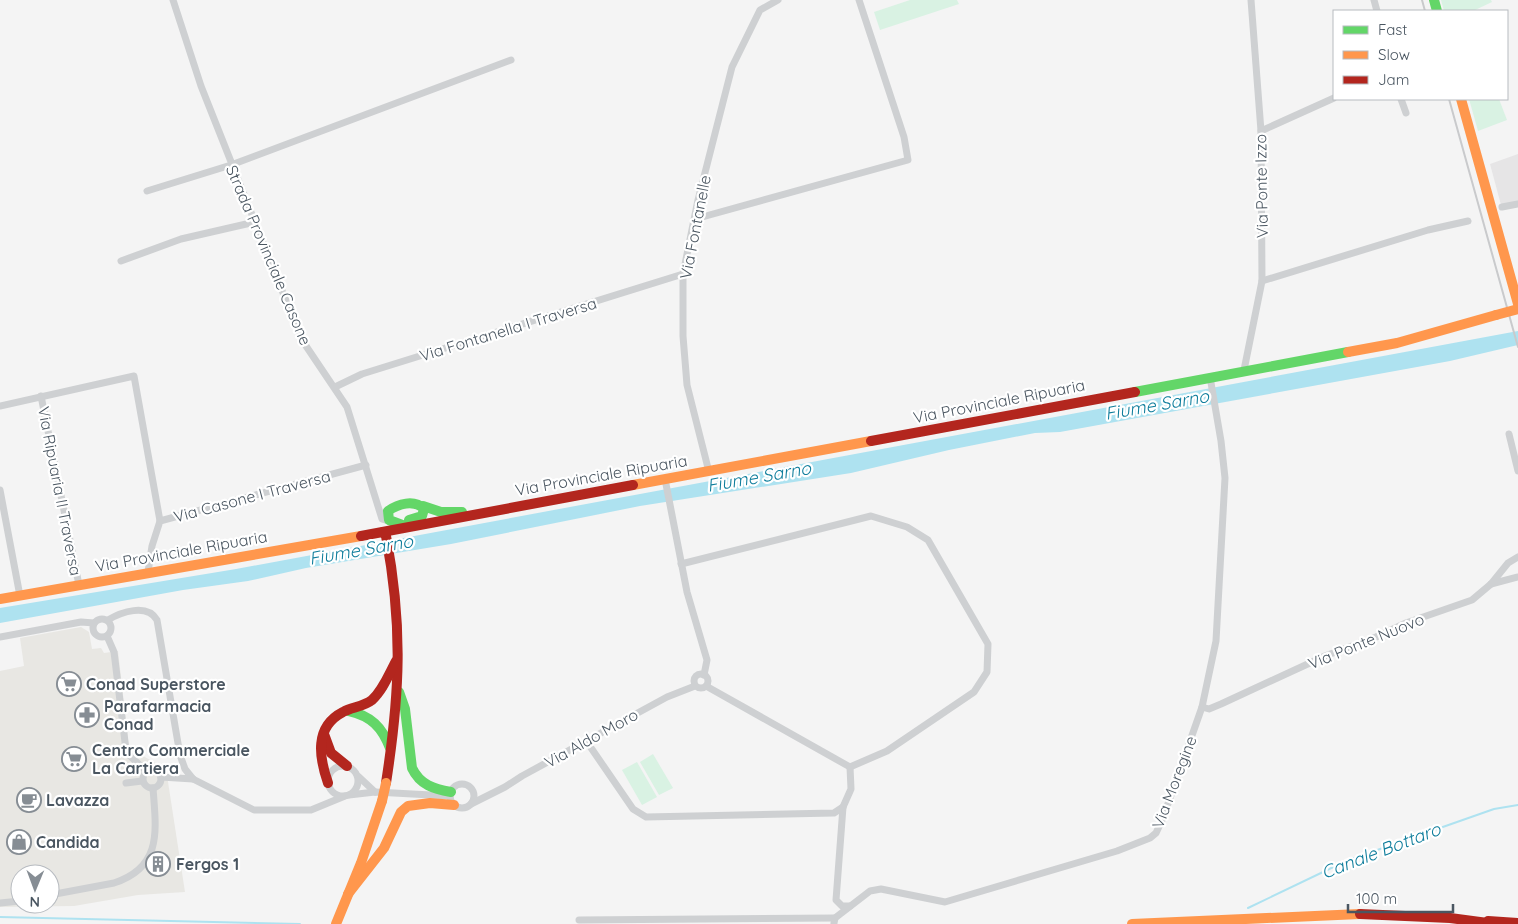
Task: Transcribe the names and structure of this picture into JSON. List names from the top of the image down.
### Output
{
  "streets": {
    "main road": ["Via Provinciale Ripuaria"],
    "street": [
      "Via Ponte Izzo",
      "Via Fontanelle",
      "Strada Provinciale Casone",
      "Via Fontanella I Traversa",
      "Via Ripuaria II Traversa",
      "Via Casone I Traversa",
      "Via Ponte Nuovo",
      "Via Aldo Moro",
      "Via Moregine"
    ]
  },
  "crossings": [
    ["Via Ponte Izzo", "Via Provinciale Ripuaria"],
    ["Via Fontanelle", "Via Fontanella I Traversa"],
    ["Via Fontanelle", "Via Provinciale Ripuaria"],
    ["Strada Provinciale Casone", "Via Fontanella I Traversa"],
    ["Strada Provinciale Casone", "Via Provinciale Ripuaria"],
    ["Strada Provinciale Casone", "Via Casone I Traversa"],
    ["Via Provinciale Ripuaria", "Via Ripuaria II Traversa"],
    ["Via Provinciale Ripuaria", "Via Casone I Traversa"],
    ["Via Provinciale Ripuaria", "Via Moregine"],
    ["Via Ponte Nuovo", "Via Moregine"]
  ],
  "water": ["Fiume Sarno", "Canale Bottaro"],
  "places": {
    "supermarket": ["Conad Superstore", "Centro Commerciale La Cartiera"],
    "pharmacy": ["Parafarmacia Conad"],
    "cafe": ["Lavazza"],
    "shop": ["Candida"],
    "building": ["Fergos 1"]
  },
  "legend": ["Fast", "Slow", "Jam"],
  "scale_bar": "100 m",
  "north": "bottom"
}
